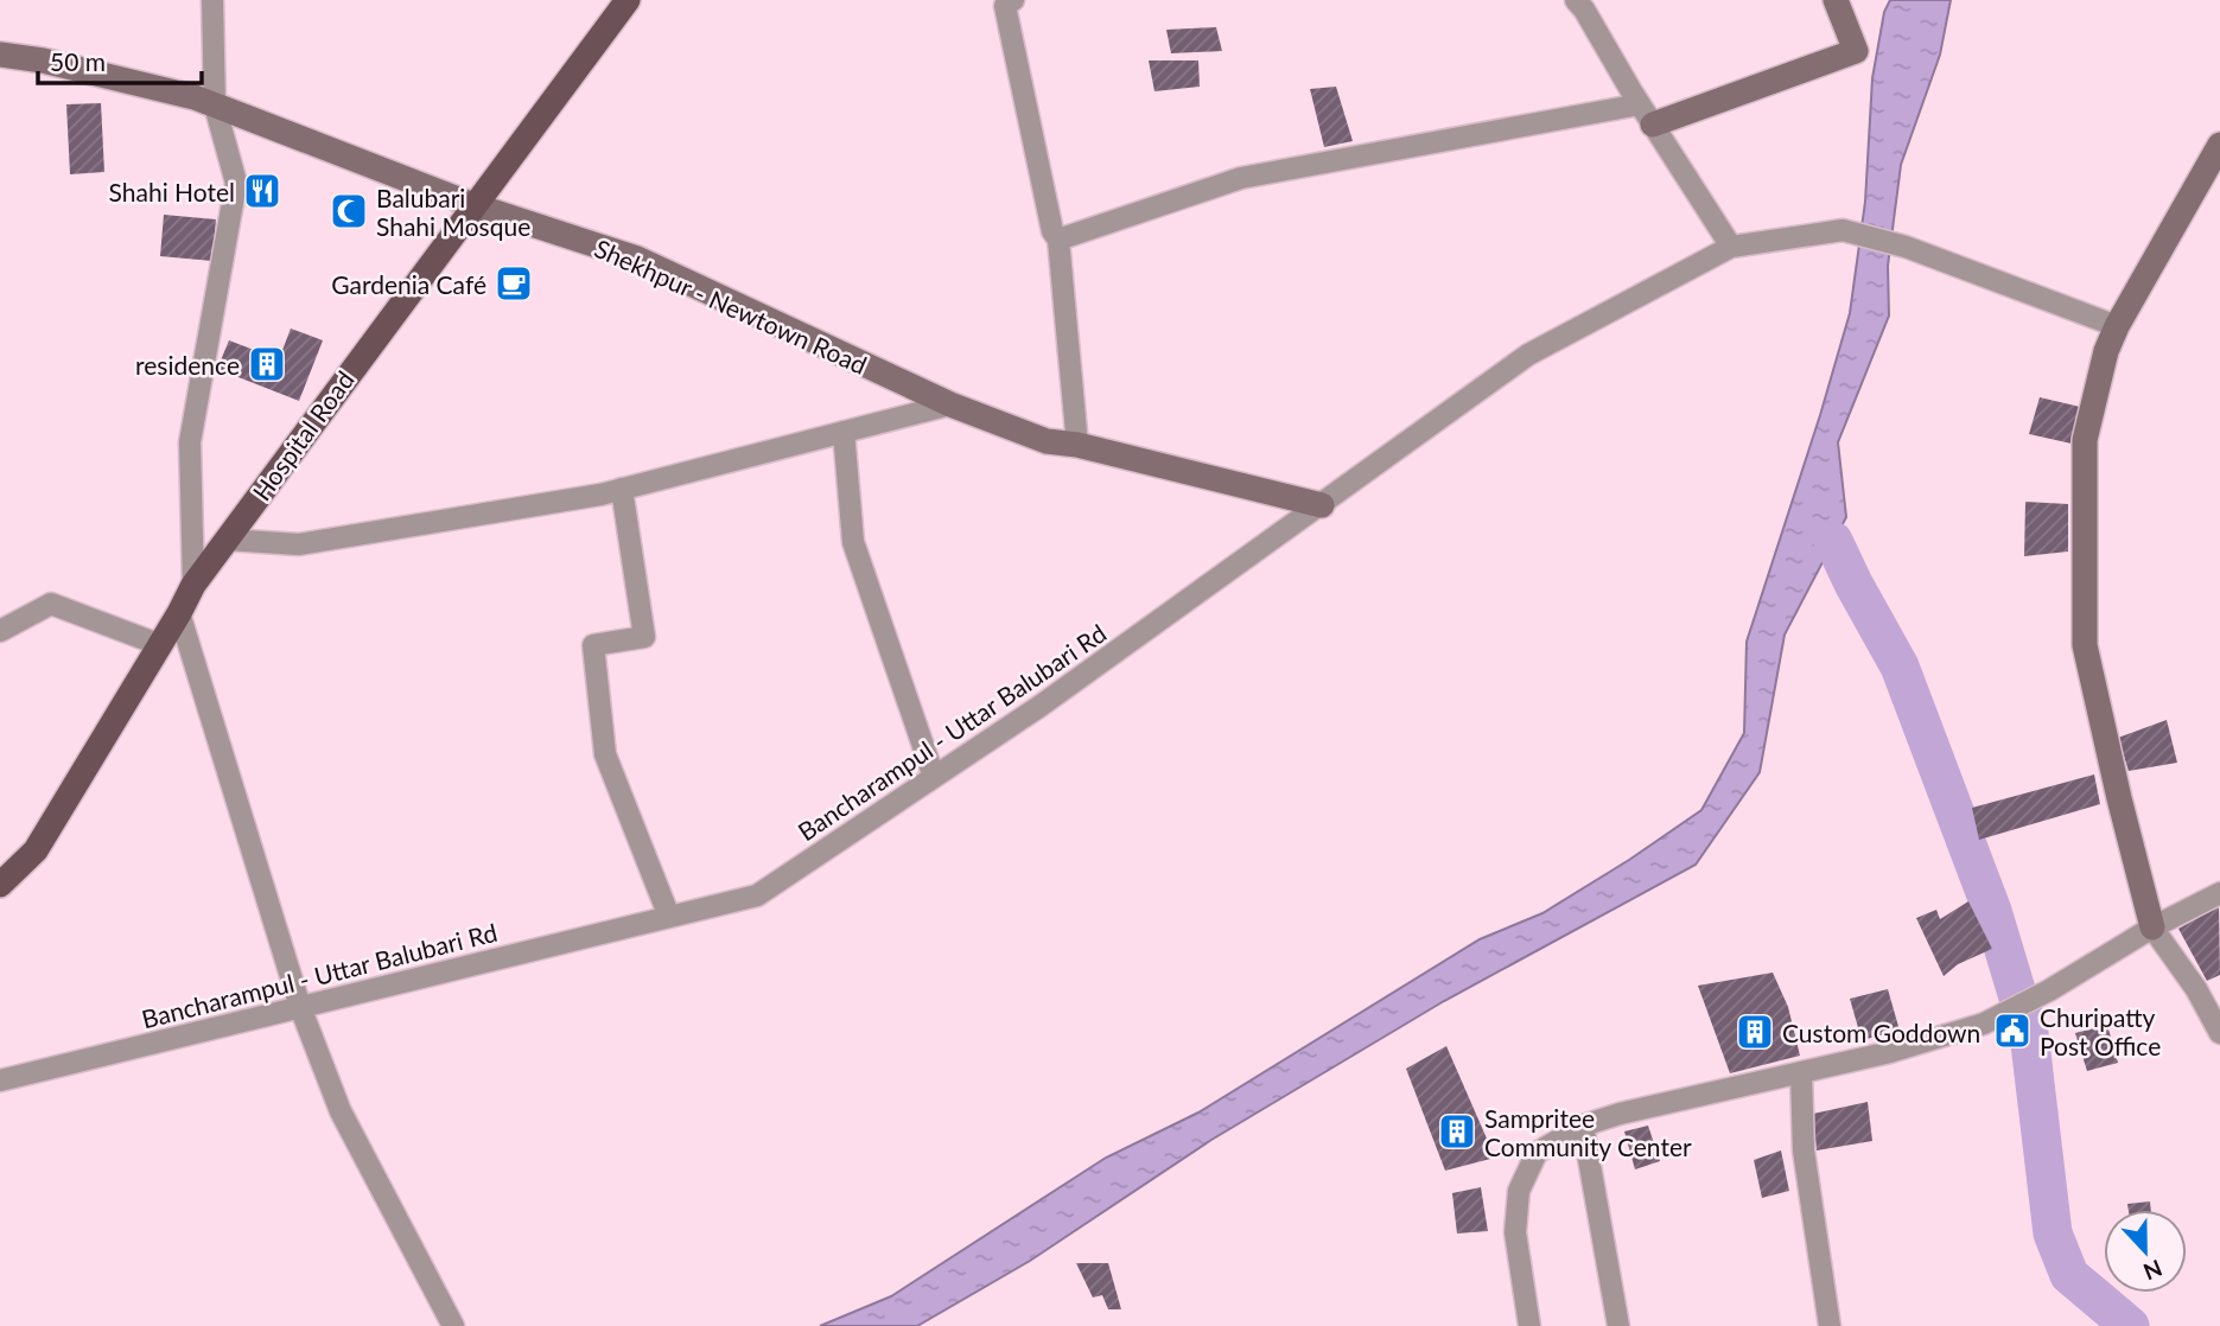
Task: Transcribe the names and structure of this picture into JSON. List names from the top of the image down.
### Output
{
  "streets": {
    "main road": ["Hospital Road"],
    "street": ["Shekhpur - Newtown Road", "Bancharampul - Uttar Balubari Rd"]
  },
  "crossings": [
    ["Shekhpur - Newtown Road", "Hospital Road"],
    ["Shekhpur - Newtown Road", "Bancharampul - Uttar Balubari Rd"]
  ],
  "places": {
    "restaurant": ["Shahi Hotel"],
    "mosque": ["Balubari Shahi Mosque"],
    "cafe": ["Gardenia Café"],
    "building": ["residence", "Custom Goddown", "Sampritee Community Center"],
    "public building": ["Churipatty Post Office"]
  },
  "scale_bar": "50 m",
  "north": "bottom"
}
